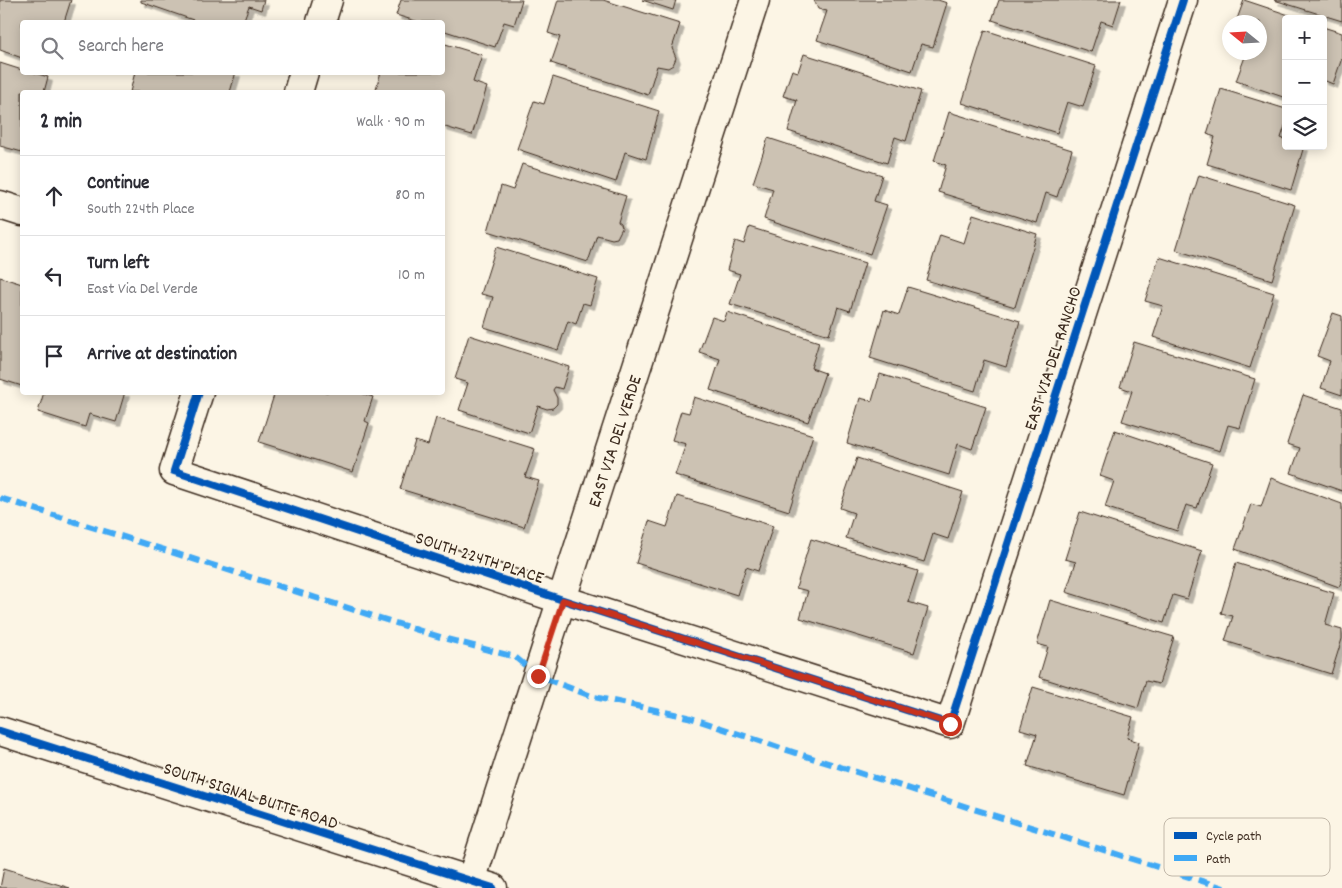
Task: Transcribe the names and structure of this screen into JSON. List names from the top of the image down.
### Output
{
  "streets": {
    "street": [
      "EAST VIA DEL RANCHO",
      "EAST VIA DEL VERDE",
      "SOUTH 224TH PLACE",
      "SOUTH SIGNAL BUTTE ROAD"
    ]
  },
  "crossings": [
    ["EAST VIA DEL RANCHO", "SOUTH 224TH PLACE"],
    ["EAST VIA DEL VERDE", "SOUTH 224TH PLACE"],
    ["EAST VIA DEL VERDE", "SOUTH SIGNAL BUTTE ROAD"]
  ],
  "legend": ["Cycle path", "Path"],
  "north": "left",
  "page": {
    "map_buttons": ["+", "−"],
    "search": "Search here",
    "heading": ["2 min", "Walk · 90 m"],
    "list": [
      ["Continue", "South 224th Place", "80 m"],
      ["Turn left", "East Via Del Verde", "10 m"],
      "Arrive at destination"
    ]
  }
}
